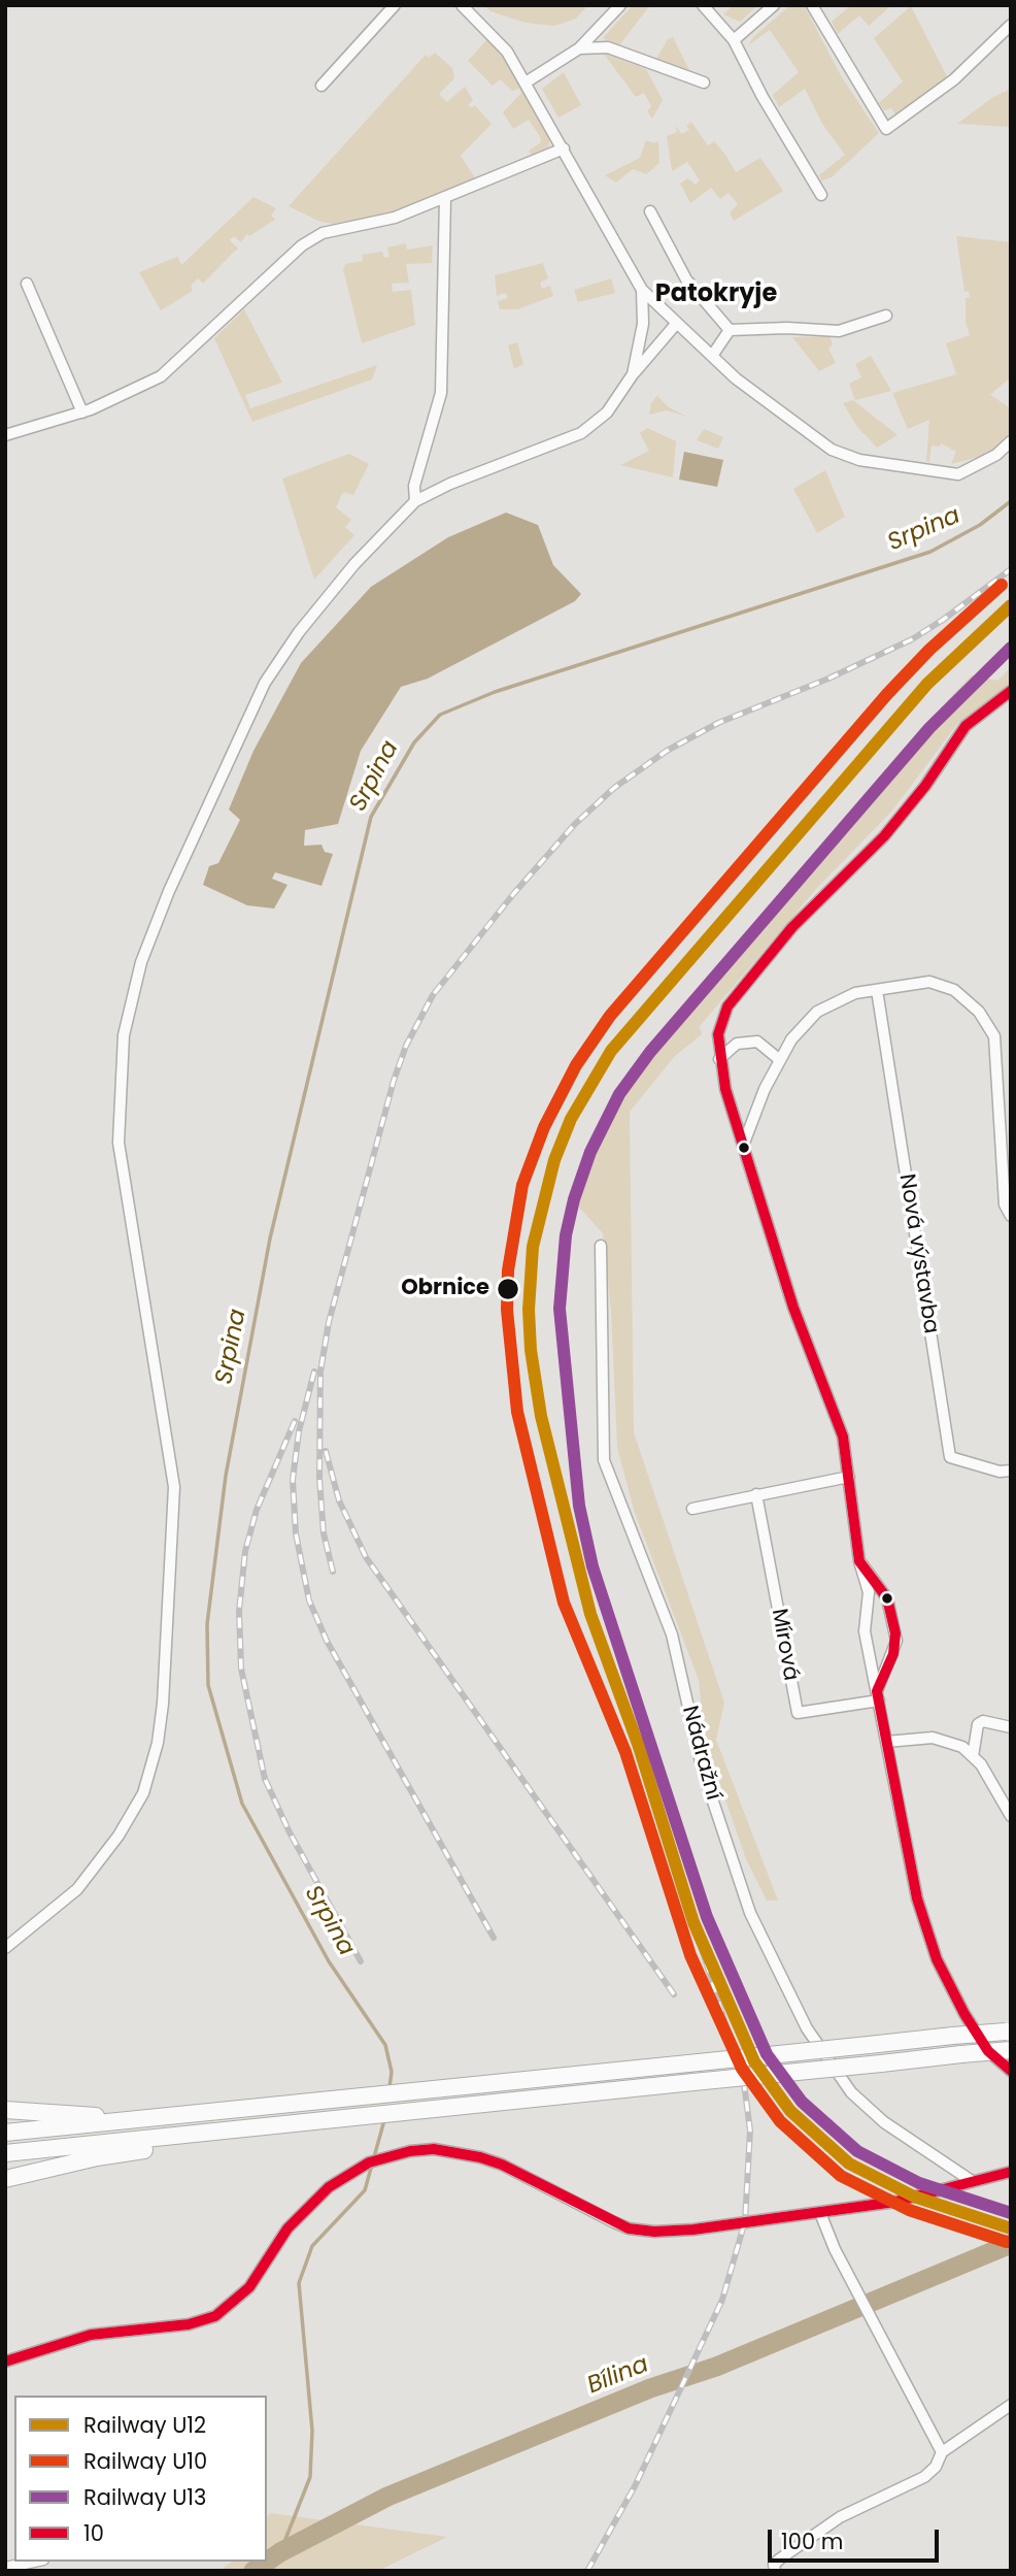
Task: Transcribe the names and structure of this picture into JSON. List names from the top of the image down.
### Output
{
  "streets": {
    "street": ["Nová výstavba", "Mírová", "Nádražní"]
  },
  "districts": ["Patokryje"],
  "water": ["Srpina", "Bílina"],
  "places": ["Obrnice"],
  "lines": [
    "rail line U10",
    "rail line U12",
    "rail line U13",
    "transit line 10"
  ],
  "legend": [
    "Railway U12",
    "Railway U10",
    "Railway U13",
    "10"
  ],
  "scale_bar": "100 m"
}
